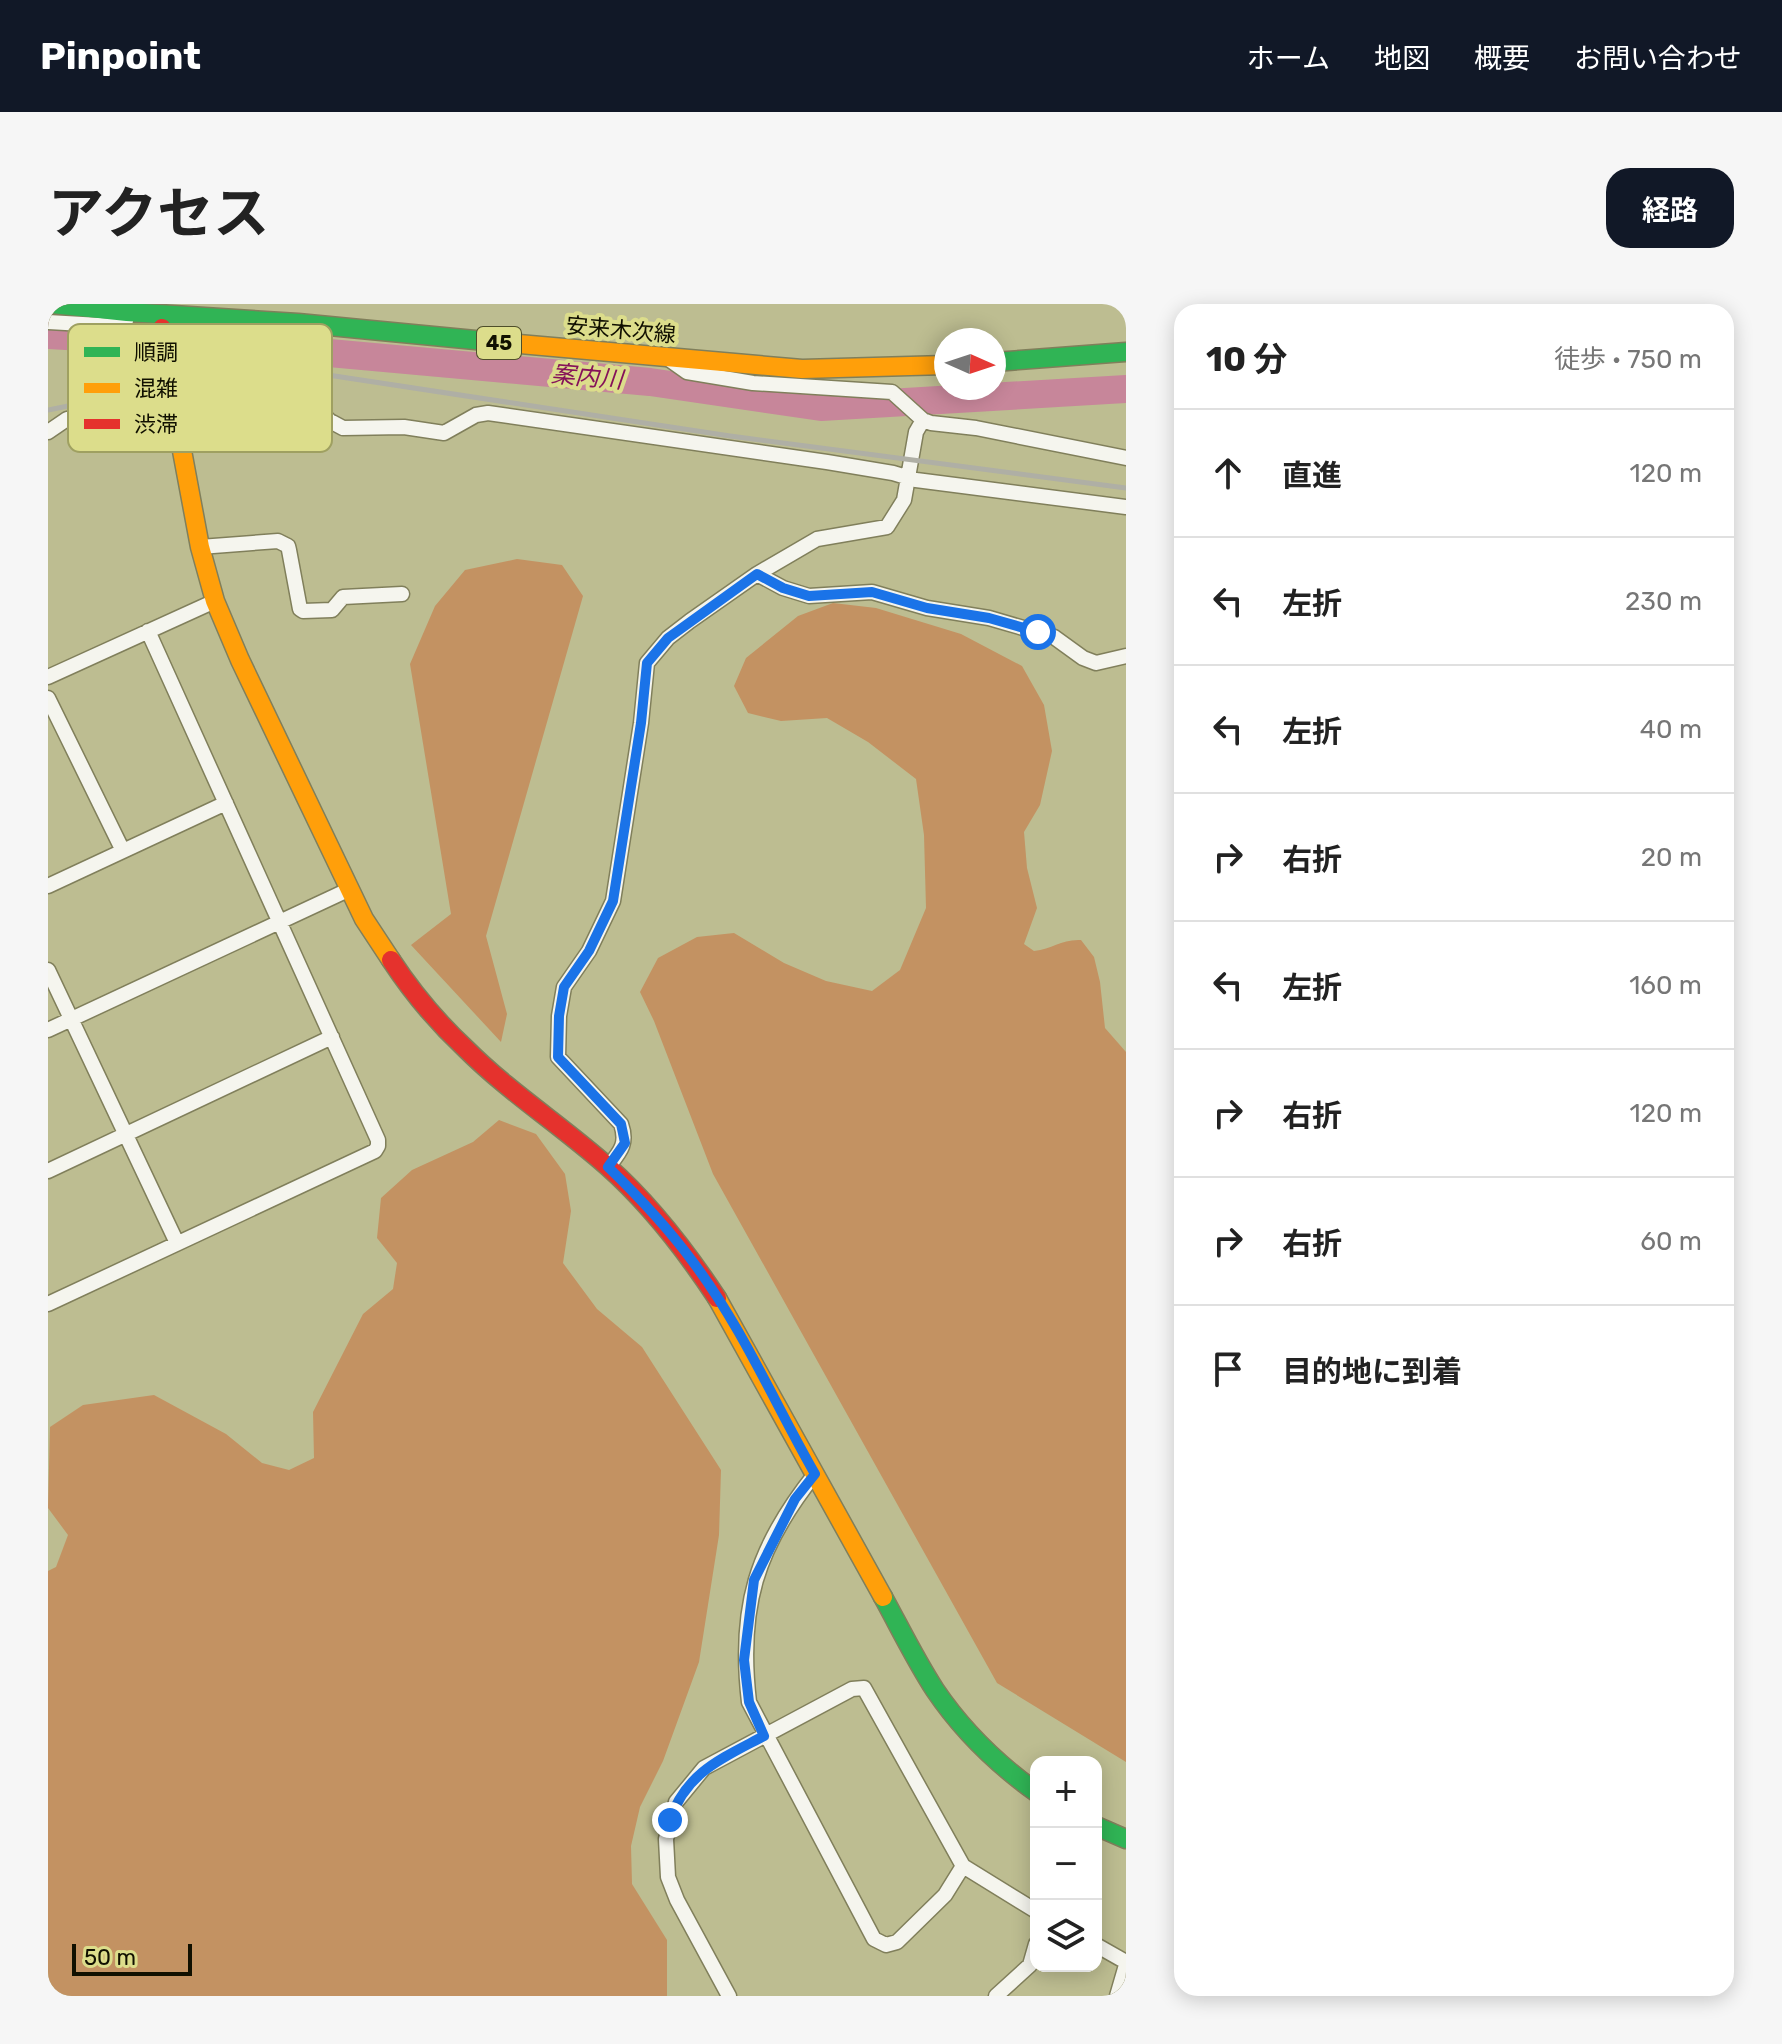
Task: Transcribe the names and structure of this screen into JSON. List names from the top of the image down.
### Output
{
  "streets": {
    "street": ["安来木次線", "45"]
  },
  "water": ["案内川"],
  "legend": ["順調", "混雑", "渋滞"],
  "scale_bar": "50 m",
  "north": "right",
  "page": {
    "header": "Pinpoint",
    "nav": [
      "ホーム",
      "地図",
      "概要",
      "お問い合わせ"
    ],
    "title": "アクセス",
    "buttons": "経路",
    "heading": ["10 分", "徒歩 · 750 m"],
    "list": [
      ["直進", "120 m"],
      ["左折", "230 m"],
      ["左折", "40 m"],
      ["右折", "20 m"],
      ["左折", "160 m"],
      ["右折", "120 m"],
      ["右折", "60 m"],
      "目的地に到着"
    ],
    "map_buttons": ["+", "−"],
    "scale": "50 m"
  }
}
